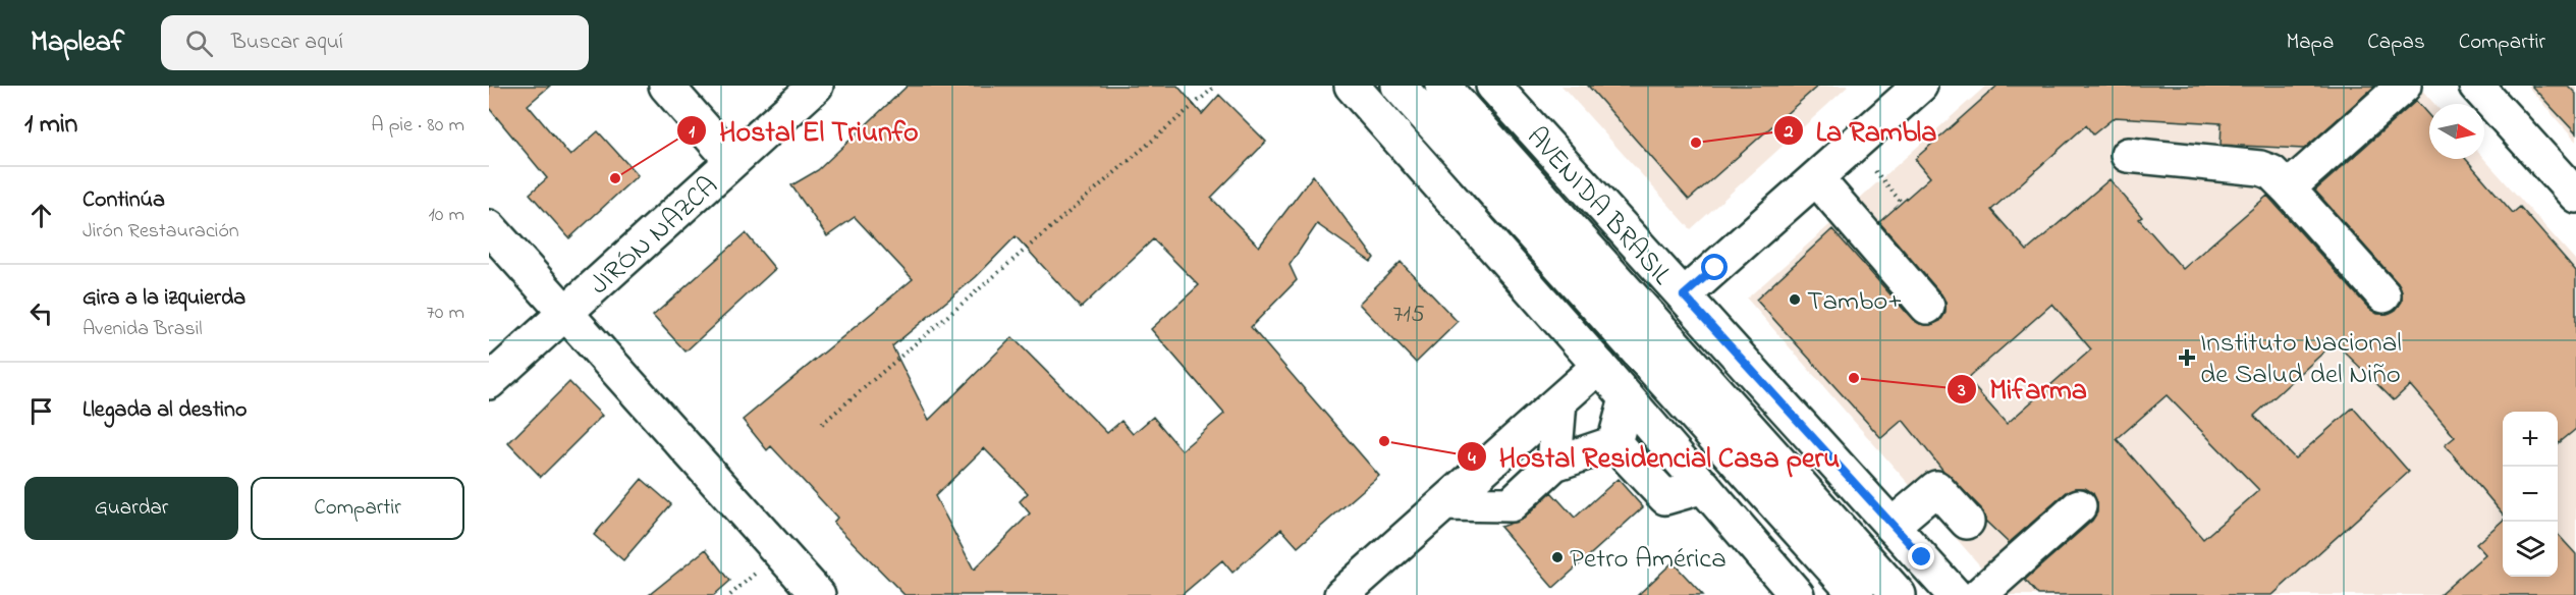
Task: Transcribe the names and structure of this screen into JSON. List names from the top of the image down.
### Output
{
  "streets": {
    "main road": ["AVENIDA BRASIL", "JIRÓN NAZCA"]
  },
  "places": {
    "other": [
      "La Rambla",
      "Hostal El Triunfo",
      "Tambo+",
      "Mifarma",
      "Hostal Residencial Casa peru",
      "Petro América"
    ],
    "health": ["Instituto Nacional de Salud del Niño"]
  },
  "house_numbers": ["715"],
  "north": "right",
  "page": {
    "header": "Mapleaf",
    "search": "Buscar aquí",
    "nav": ["Mapa", "Capas", "Compartir"],
    "heading": ["1 min", "A pie · 80 m"],
    "list": [
      ["Continúa", "Jirón Restauración", "10 m"],
      ["Gira a la izquierda", "Avenida Brasil", "70 m"],
      "Llegada al destino"
    ],
    "map_buttons": ["+", "−"],
    "buttons": ["Guardar", "Compartir"]
  }
}
